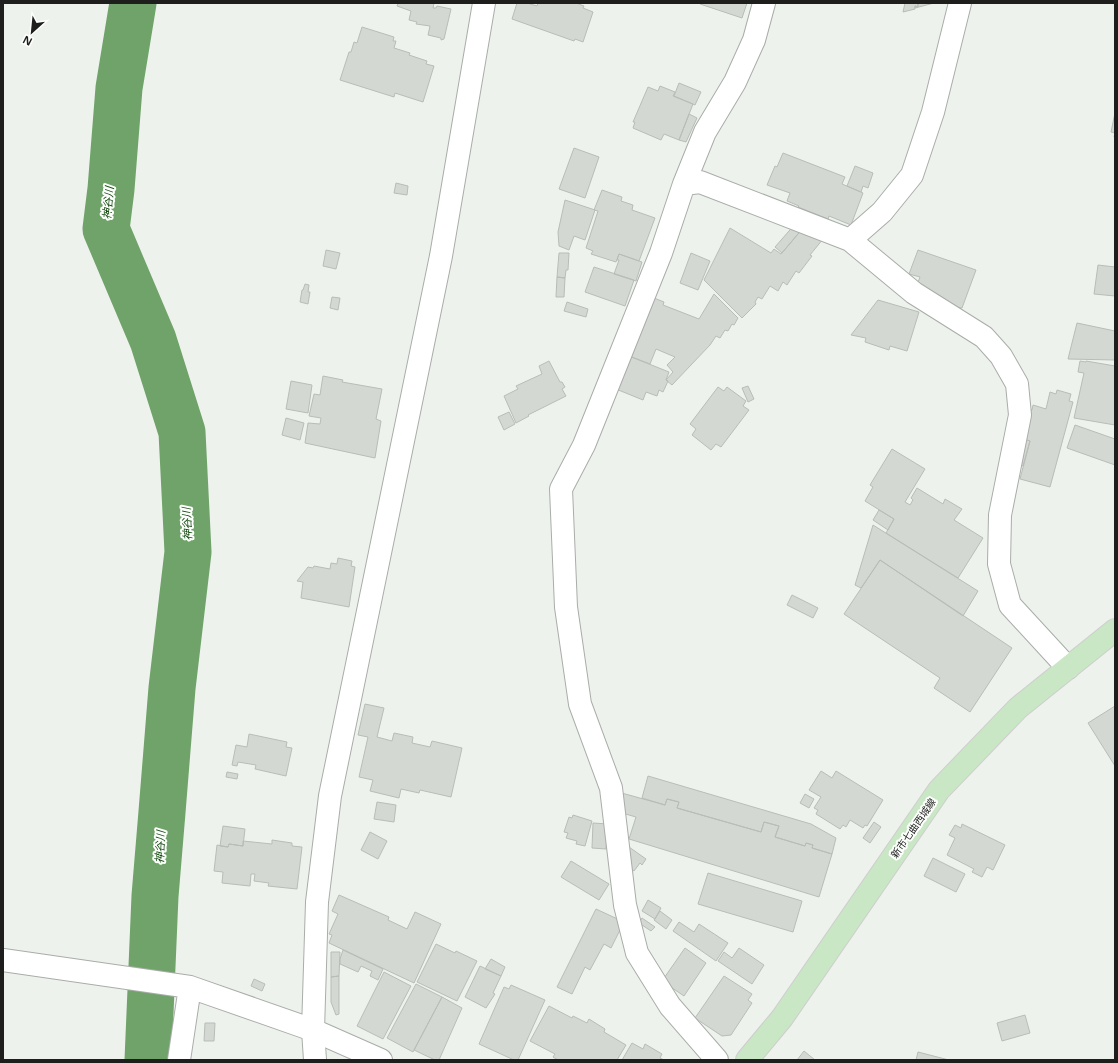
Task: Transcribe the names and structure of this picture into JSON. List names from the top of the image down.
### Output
{
  "streets": {
    "main road": ["新市七曲西城線"]
  },
  "water": ["神谷川"],
  "north": "bottom left"
}
